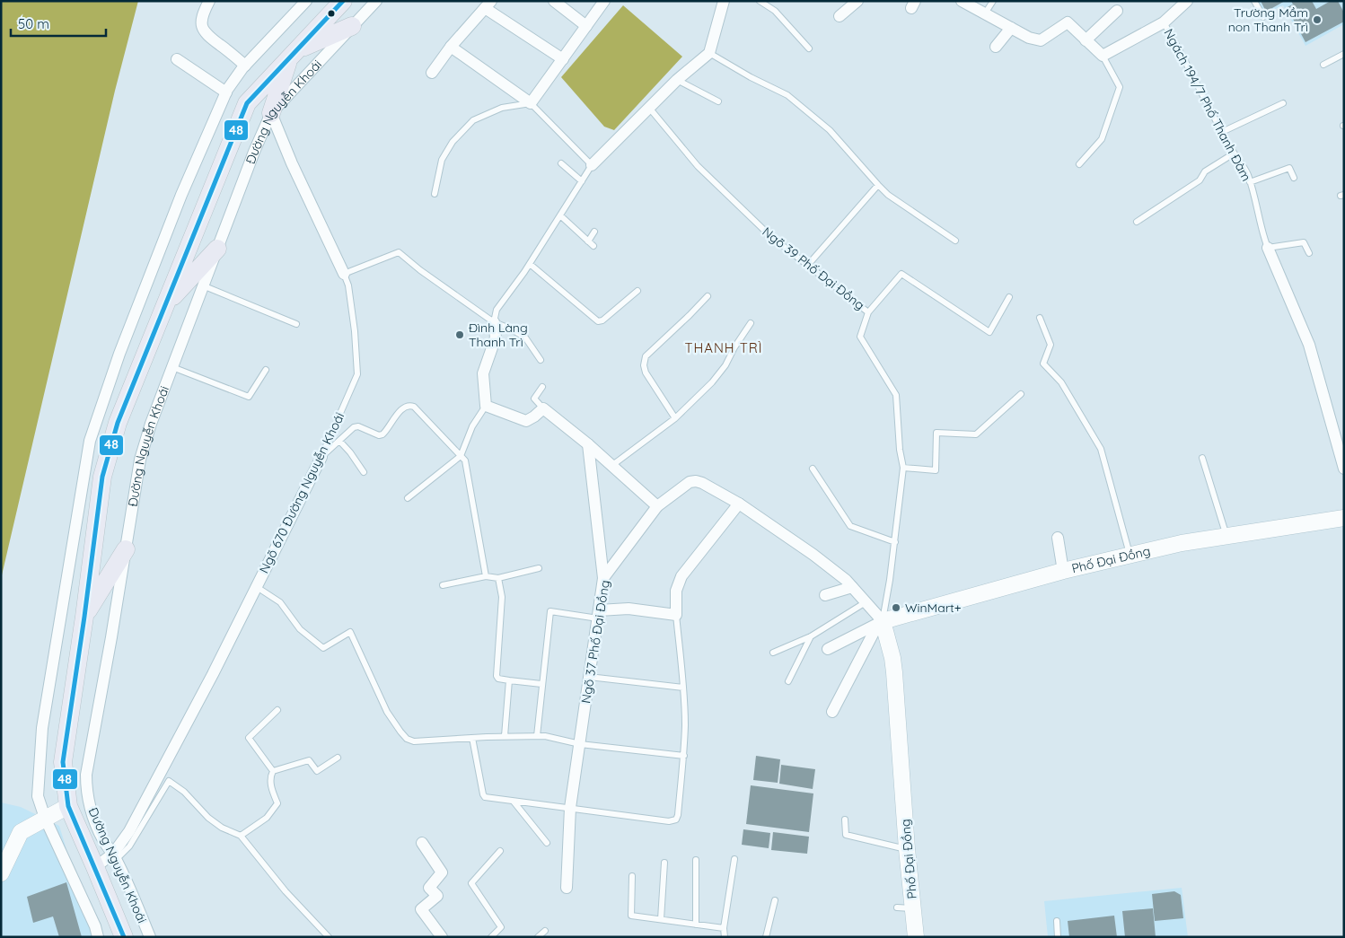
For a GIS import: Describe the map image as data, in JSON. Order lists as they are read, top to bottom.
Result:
{
  "streets": {
    "main road": ["Đường Nguyễn Khoái"],
    "street": [
      "Ngách 194/7 Phố Thanh Đàm",
      "Ngõ 670 Đường Nguyễn Khoái",
      "Phố Đại Đồng",
      "Ngõ 37 Phố Đại Đồng"
    ],
    "lane": ["Ngõ 39 Phố Đại Đồng"]
  },
  "crossings": [
    ["Đường Nguyễn Khoái", "Ngõ 670 Đường Nguyễn Khoái"],
    ["Ngõ 39 Phố Đại Đồng", "Phố Đại Đồng"],
    ["Phố Đại Đồng", "Ngõ 37 Phố Đại Đồng"]
  ],
  "districts": ["THANH TRÌ"],
  "places": ["Trường Mầm non Thanh Trì", "Đình Làng Thanh Trì", "WinMart+"],
  "lines": ["transit line 48"],
  "scale_bar": "50 m"
}
